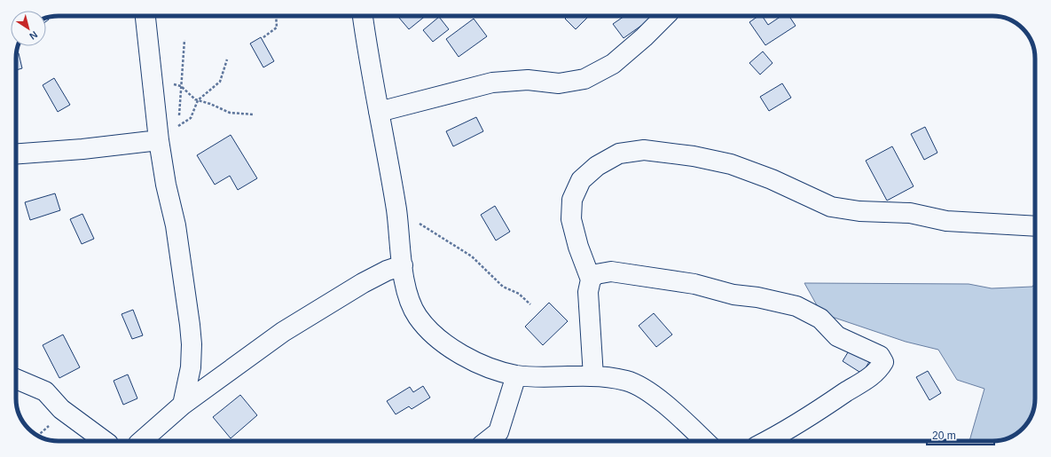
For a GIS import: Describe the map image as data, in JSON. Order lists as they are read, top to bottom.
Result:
{
  "scale_bar": "20 m",
  "north": "bottom right"
}
